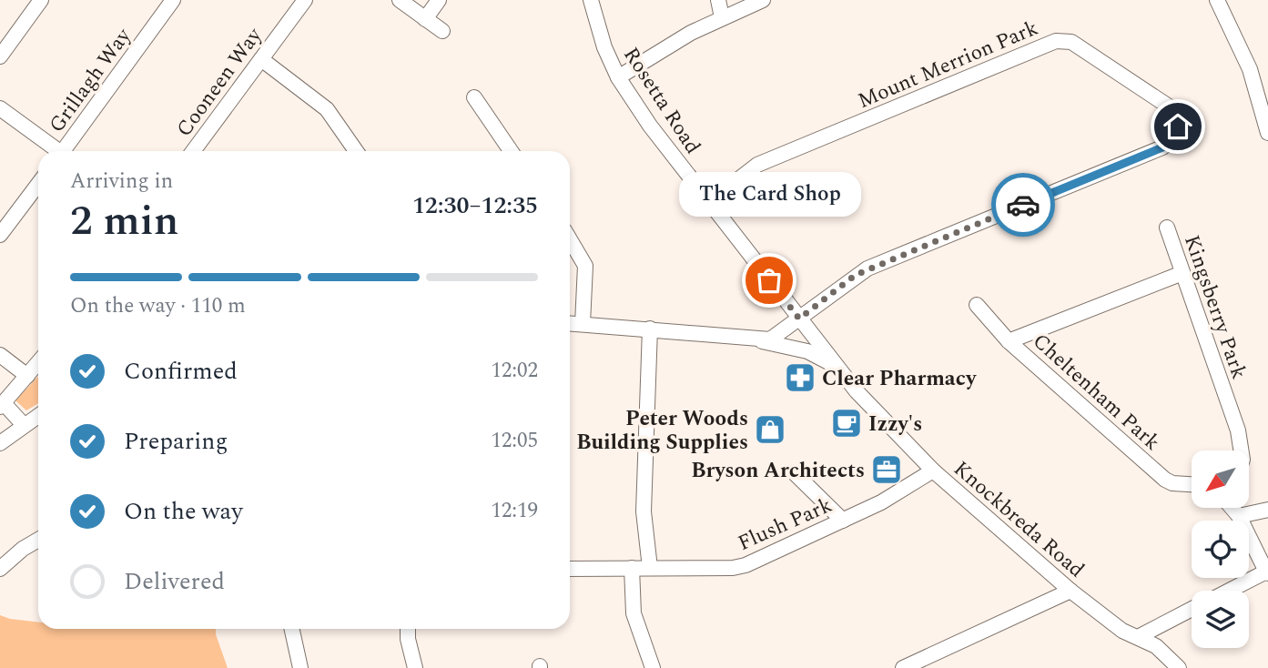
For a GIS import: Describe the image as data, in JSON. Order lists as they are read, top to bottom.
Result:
{
  "streets": {
    "street": [
      "Mount Merrion Park",
      "Grillagh Way",
      "Cooneen Way",
      "Rosetta Road",
      "Kingsberry Park",
      "Cheltenham Park",
      "Knockbreda Road",
      "Flush Park"
    ]
  },
  "crossings": [
    ["Mount Merrion Park", "Rosetta Road"],
    ["Rosetta Road", "Knockbreda Road"],
    ["Knockbreda Road", "Flush Park"]
  ],
  "places": {
    "other": ["The Card Shop"],
    "pharmacy": ["Clear Pharmacy"],
    "cafe": ["Izzy's"],
    "shop": ["Peter Woods Building Supplies"],
    "office": ["Bryson Architects"]
  },
  "north": "bottom left",
  "page": {
    "heading": ["2 min", "Arriving in", "12:30–12:35"],
    "bubble": "The Card Shop",
    "bar": "On the way · 110 m",
    "list": [
      ["Confirmed", "12:02"],
      ["Preparing", "12:05"],
      ["On the way", "12:19"],
      "Delivered"
    ]
  }
}
